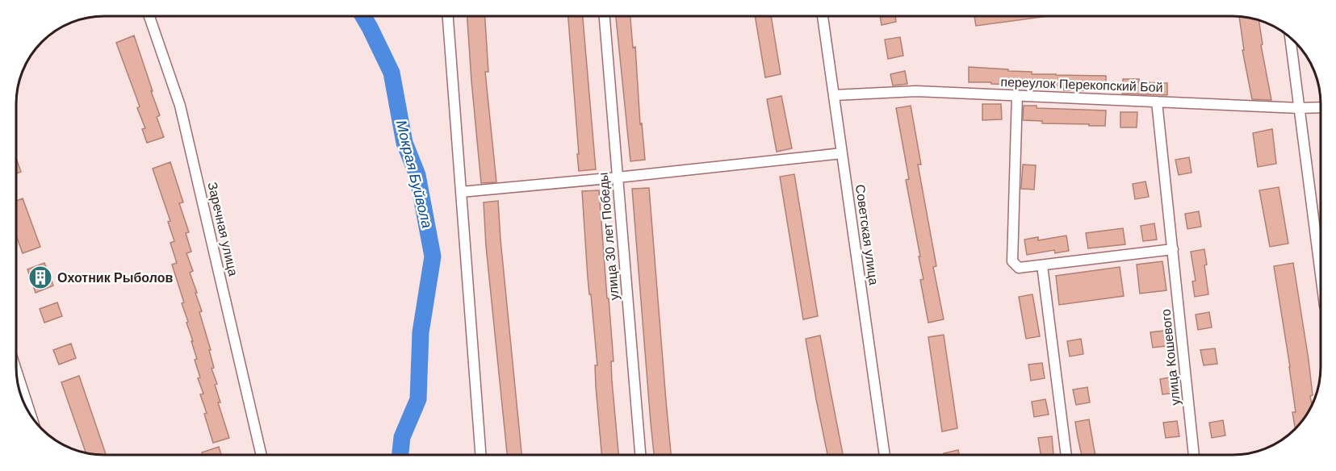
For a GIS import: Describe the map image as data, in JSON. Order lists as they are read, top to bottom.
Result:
{
  "streets": {
    "street": [
      "переулок Перекопский Бой",
      "Заречная улица",
      "Советская улица",
      "улица 30 лет Победы",
      "улица Кошевого"
    ]
  },
  "crossings": [
    ["переулок Перекопский Бой", "Советская улица"],
    ["переулок Перекопский Бой", "улица Кошевого"]
  ],
  "water": ["Мокрая Буйвола"],
  "places": {
    "building": ["Охотник Рыболов"]
  }
}
